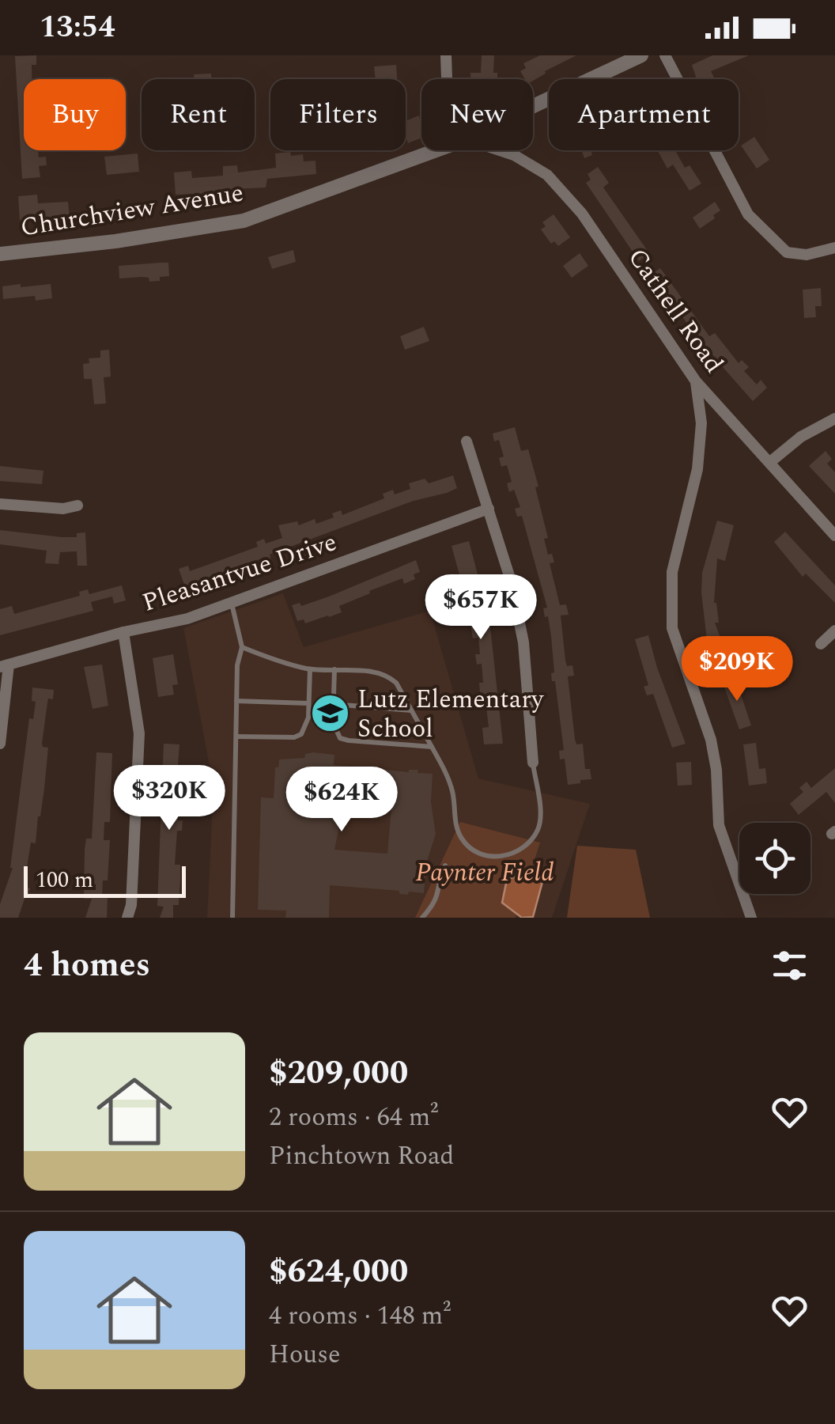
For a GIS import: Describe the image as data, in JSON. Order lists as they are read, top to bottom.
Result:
{
  "streets": {
    "street": ["Churchview Avenue", "Cathell Road", "Pleasantvue Drive"]
  },
  "parks": ["Paynter Field"],
  "places": {
    "school or university": ["Lutz Elementary School"]
  },
  "scale_bar": "100 m",
  "page": {
    "status": "13:54",
    "chip": [
      "Buy",
      "Rent",
      "Filters",
      "New",
      "Apartment"
    ],
    "price": [
      "$657K",
      "$209K",
      "$320K",
      "$624K"
    ],
    "scale": "100 m",
    "heading": "4 homes",
    "list": [
      {
        "name": "$209,000",
        "note": "2 rooms · 64 m² · Pinchtown Road"
      },
      {
        "name": "$624,000",
        "note": "4 rooms · 148 m² · House"
      }
    ]
  }
}
